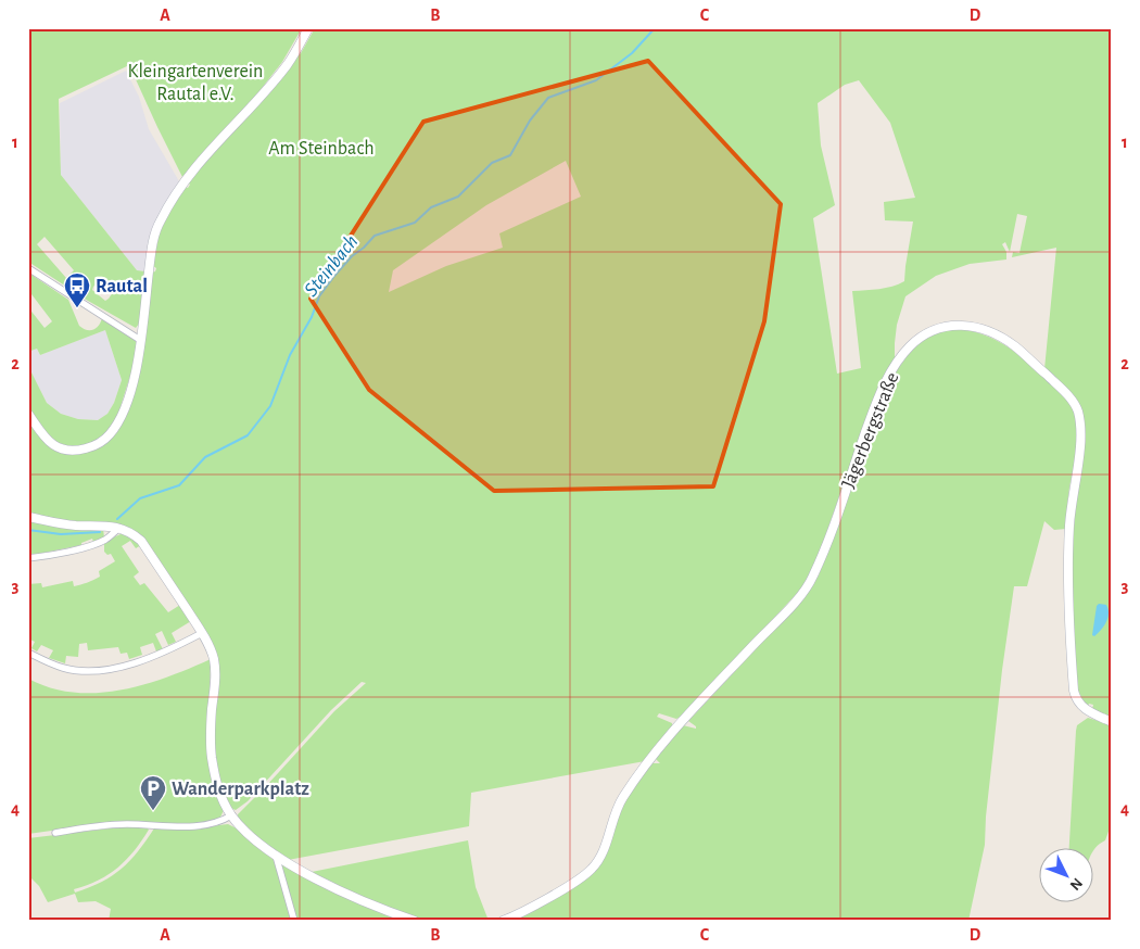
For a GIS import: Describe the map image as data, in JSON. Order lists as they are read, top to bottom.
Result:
{
  "streets": {
    "street": ["Jägerbergstraße"]
  },
  "water": ["Steinbach"],
  "parks": ["Kleingartenverein Rautal e.V.", "Am Steinbach"],
  "places": {
    "bus stop": ["Rautal"],
    "parking": ["Wanderparkplatz"]
  },
  "north": "bottom right",
  "grid": {
    "columns": [
      "A",
      "B",
      "C",
      "D"
    ],
    "rows": [
      "1",
      "2",
      "3",
      "4"
    ]
  }
}
